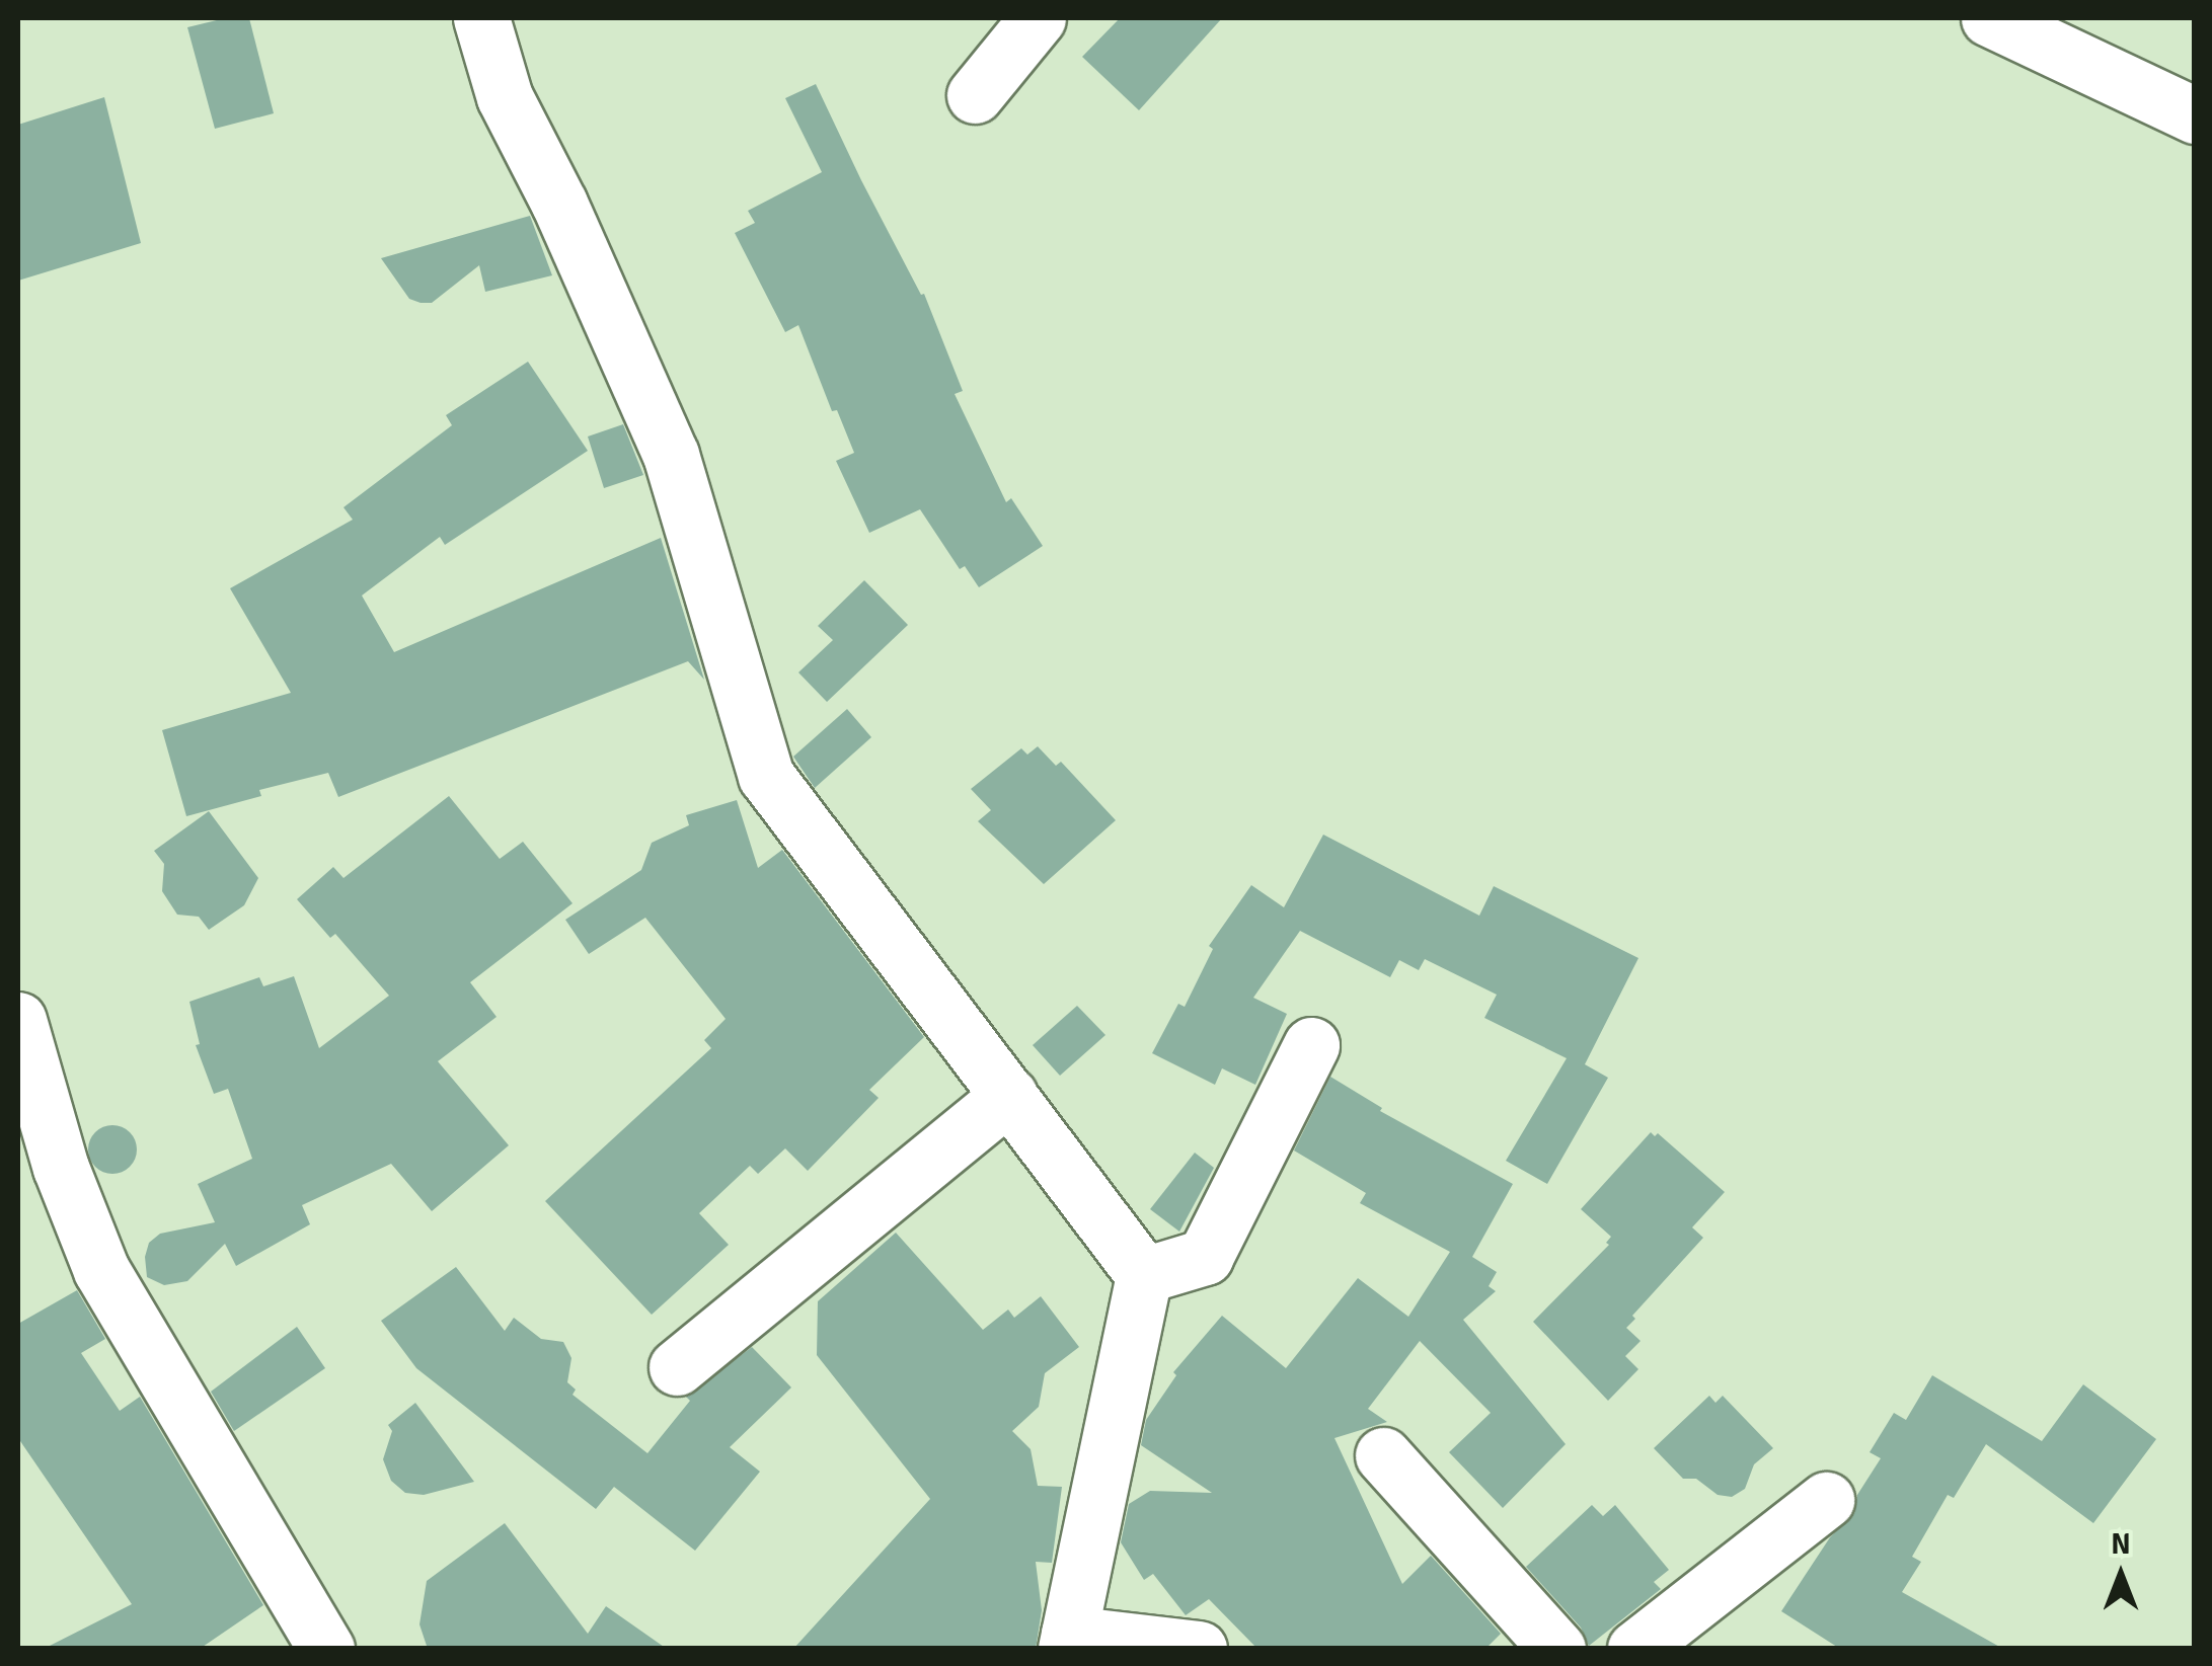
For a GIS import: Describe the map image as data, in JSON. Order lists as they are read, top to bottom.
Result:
{
  "north": "top"
}
